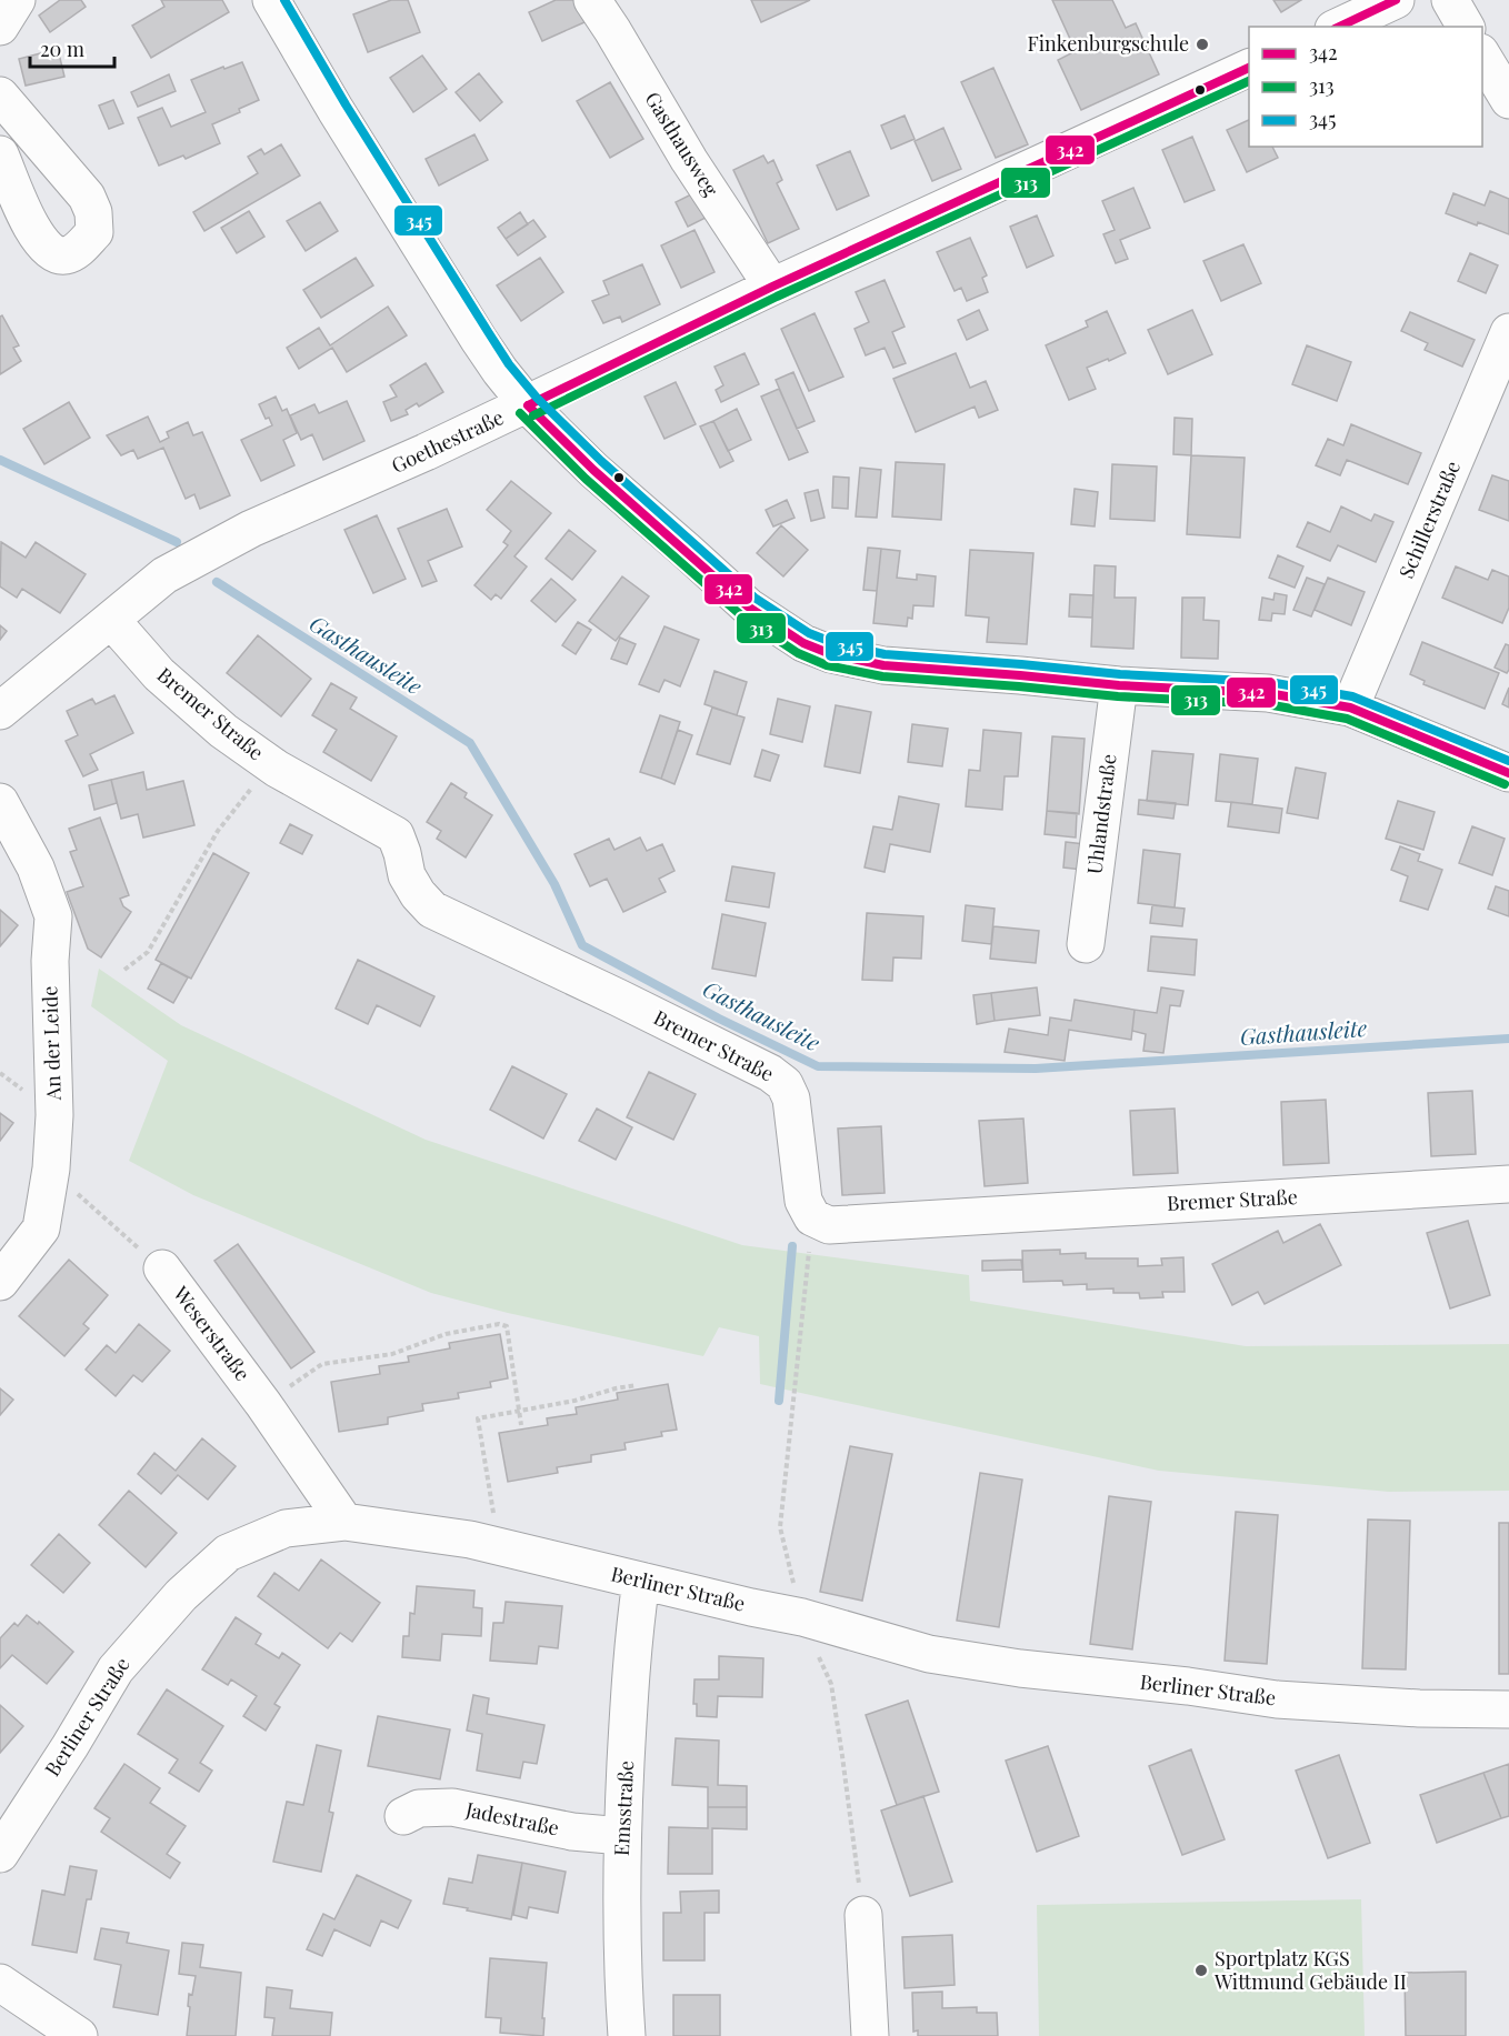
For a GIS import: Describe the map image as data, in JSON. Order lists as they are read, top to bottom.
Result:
{
  "streets": {
    "street": [
      "Gasthausweg",
      "Goethestraße",
      "Schillerstraße",
      "Bremer Straße",
      "Uhlandstraße",
      "An der Leide",
      "Weserstraße",
      "Berliner Straße",
      "Emsstraße",
      "Jadestraße"
    ]
  },
  "crossings": [
    ["Gasthausweg", "Goethestraße"],
    ["Goethestraße", "Bremer Straße"],
    ["An der Leide", "Weserstraße"],
    ["Weserstraße", "Berliner Straße"],
    ["Berliner Straße", "Emsstraße"],
    ["Emsstraße", "Jadestraße"]
  ],
  "water": ["Gasthausleite"],
  "places": ["Finkenburgschule", "Sportplatz KGS Wittmund Gebäude II"],
  "lines": ["transit line 342", "transit line 345", "transit line 313"],
  "legend": ["342", "313", "345"],
  "scale_bar": "20 m"
}
